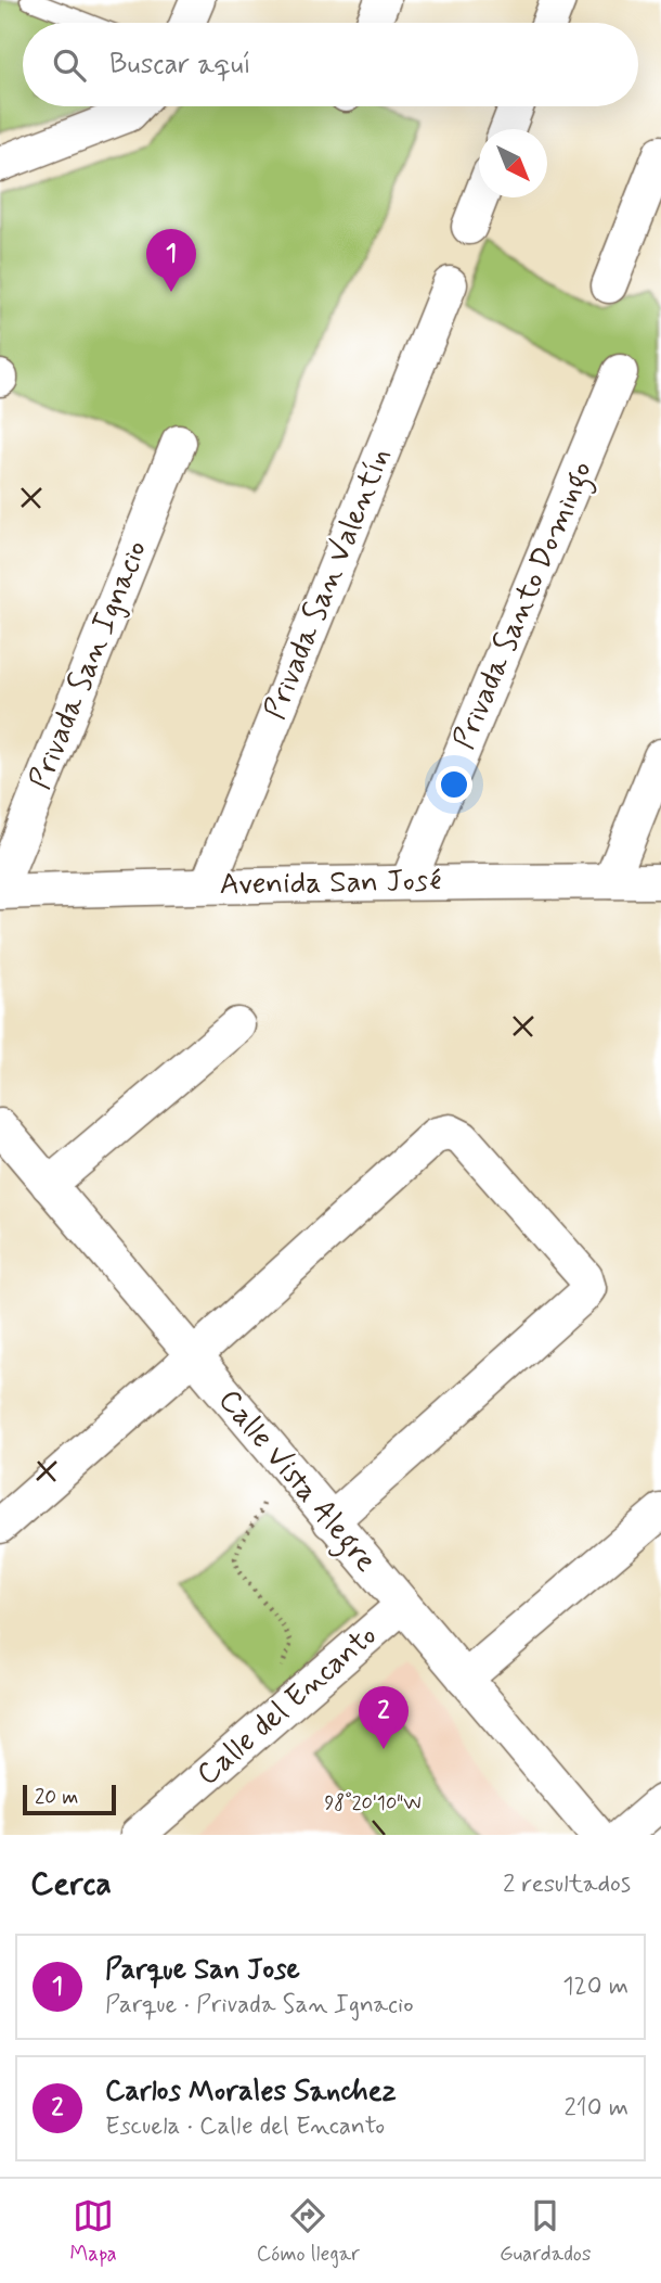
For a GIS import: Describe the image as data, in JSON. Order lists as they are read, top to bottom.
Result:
{
  "streets": {
    "street": [
      "Privada San Valentín",
      "Privada Santo Domingo",
      "Privada San Ignacio",
      "Avenida San José",
      "Calle Vista Alegre",
      "Calle del Encanto"
    ]
  },
  "crossings": [
    ["Privada San Valentín", "Avenida San José"],
    ["Privada Santo Domingo", "Avenida San José"],
    ["Privada San Ignacio", "Avenida San José"],
    ["Calle Vista Alegre", "Calle del Encanto"]
  ],
  "scale_bar": "20 m",
  "north": "bottom right",
  "page": {
    "search": "Buscar aquí",
    "pins": ["1", "2"],
    "scale": "20 m",
    "heading": ["Cerca", "2 resultados"],
    "list": [
      {
        "mark": "1",
        "name": "Parque San Jose",
        "note": "Parque · Privada San Ignacio",
        "value": "120 m"
      },
      {
        "mark": "2",
        "name": "Carlos Morales Sanchez",
        "note": "Escuela · Calle del Encanto",
        "value": "210 m"
      }
    ],
    "nav": ["Mapa", "Cómo llegar", "Guardados"]
  },
  "coordinates": ["98°20'10\"W"]
}
